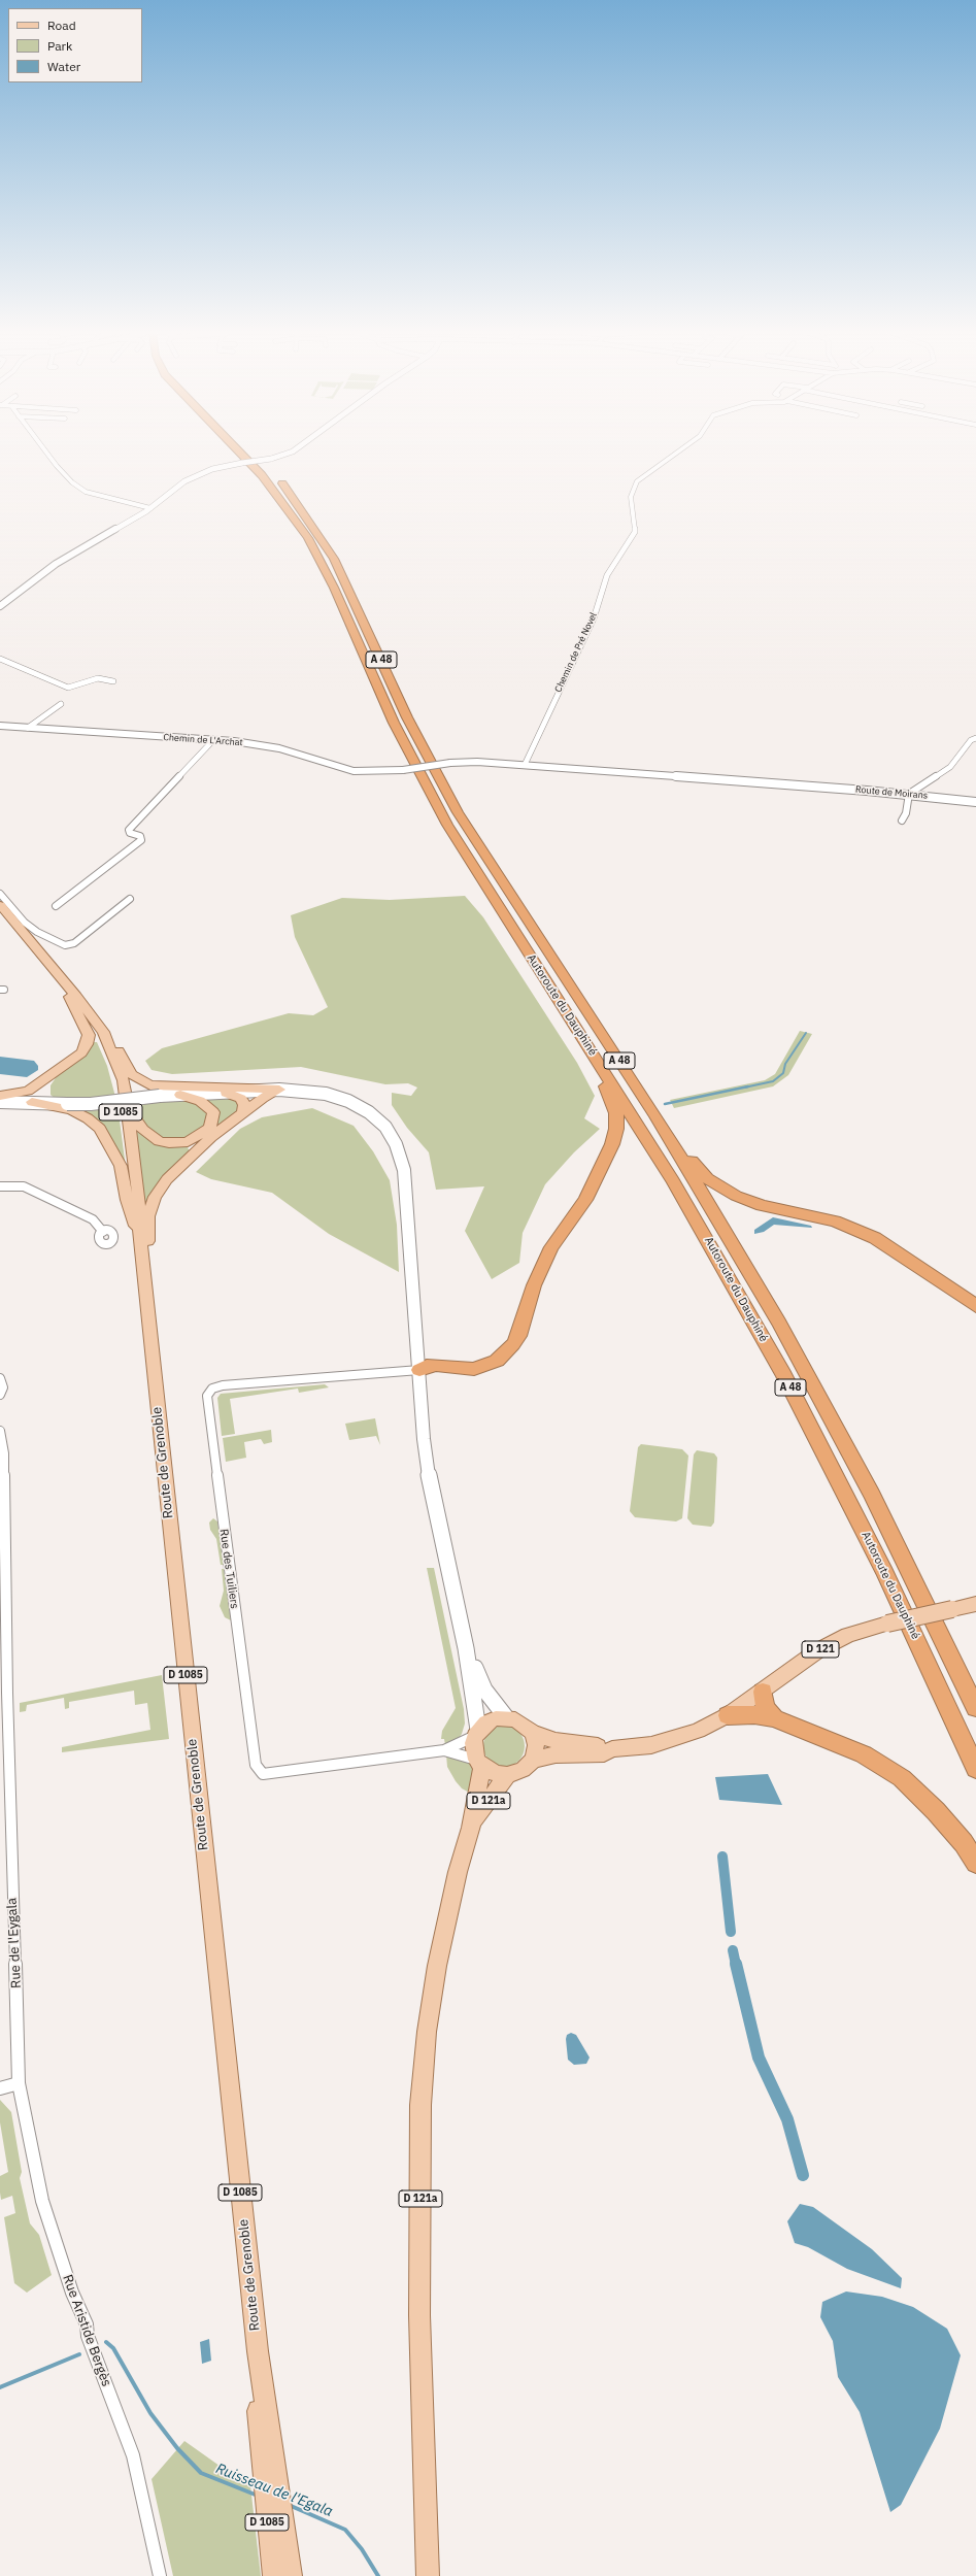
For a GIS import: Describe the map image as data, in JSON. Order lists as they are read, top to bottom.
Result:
{
  "streets": {
    "highway": ["A 48", "Autoroute du Dauphiné"],
    "main road": [
      "D 1085",
      "Route de Grenoble",
      "D 121",
      "D 121a"
    ],
    "street": [
      "Chemin de Pré Novel",
      "Chemin de L'Archat",
      "Route de Moirans",
      "Rue des Tuiliers",
      "Rue de l'Eygala",
      "Rue Aristide Bergès"
    ]
  },
  "crossings": [
    ["Chemin de Pré Novel", "Chemin de L'Archat"],
    ["Chemin de Pré Novel", "Route de Moirans"],
    ["Chemin de L'Archat", "Route de Moirans"],
    ["D 1085", "Route de Grenoble"],
    ["Rue des Tuiliers", "D 121"],
    ["Rue des Tuiliers", "D 121a"],
    ["D 121", "D 121a"],
    ["Rue de l'Eygala", "Rue Aristide Bergès"]
  ],
  "water": ["Ruisseau de l'Egala"],
  "legend": ["Road", "Park", "Water"]
}
